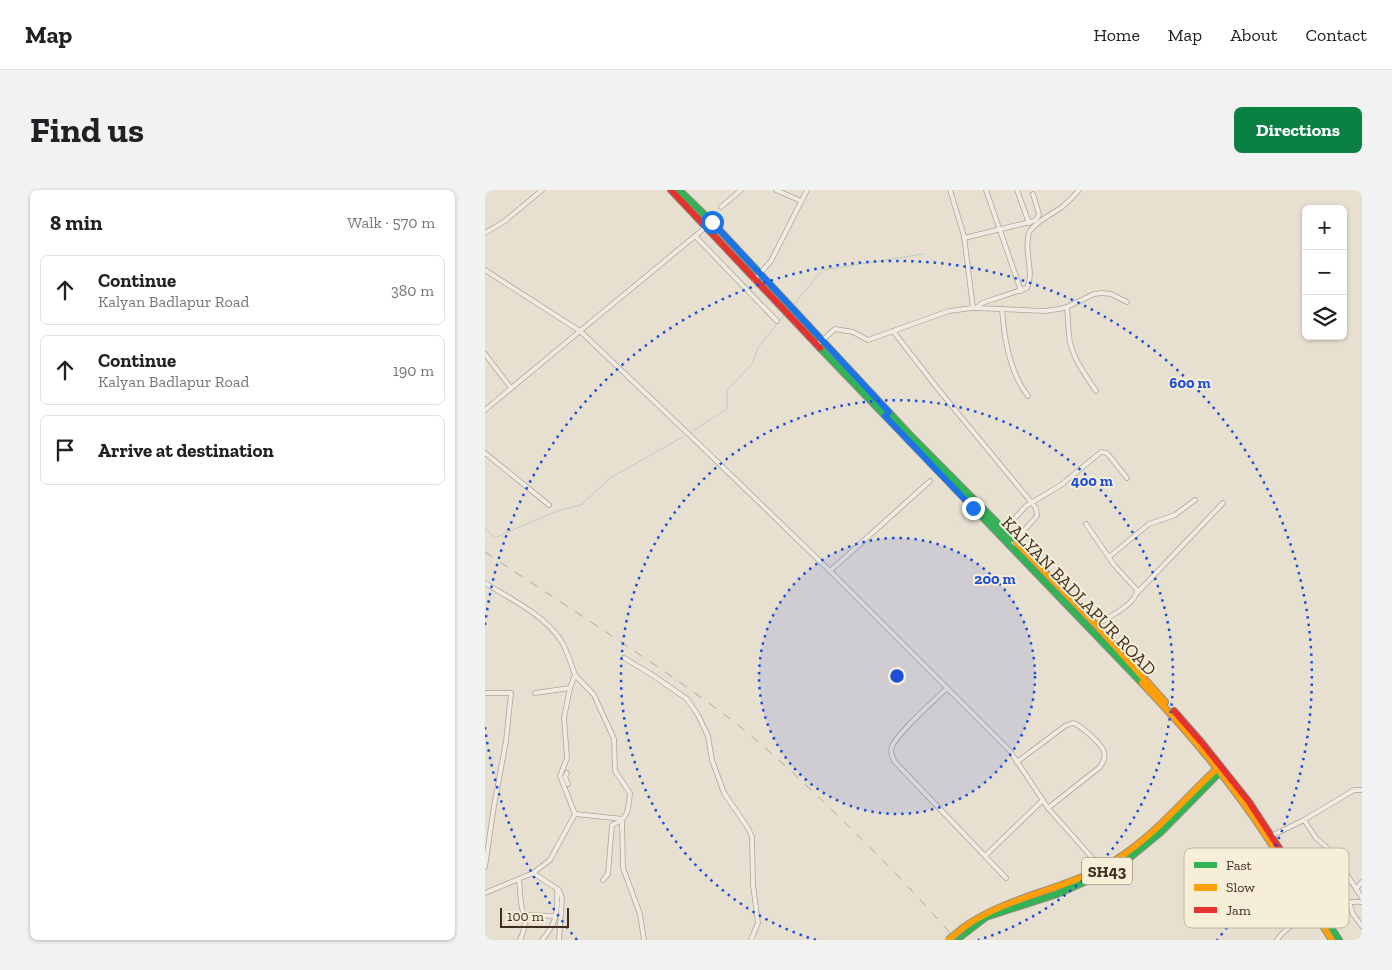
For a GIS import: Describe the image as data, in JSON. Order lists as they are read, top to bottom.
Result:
{
  "streets": {
    "main road": ["KALYAN BADLAPUR ROAD", "SH43"]
  },
  "crossings": [
    ["KALYAN BADLAPUR ROAD", "SH43"]
  ],
  "legend": ["Fast", "Slow", "Jam"],
  "scale_bar": "100 m",
  "page": {
    "header": "Map",
    "nav": [
      "Home",
      "Map",
      "About",
      "Contact"
    ],
    "buttons": "Directions",
    "title": "Find us",
    "heading": ["8 min", "Walk · 570 m"],
    "map_buttons": ["+", "−"],
    "list": [
      ["Continue", "Kalyan Badlapur Road", "380 m"],
      ["Continue", "Kalyan Badlapur Road", "190 m"],
      "Arrive at destination"
    ],
    "scale": "100 m"
  },
  "rings": ["600 m", "400 m", "200 m"]
}
